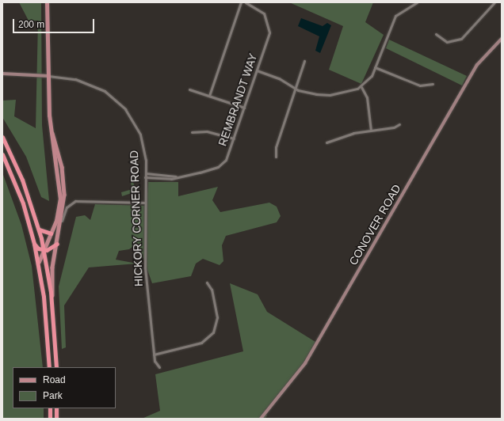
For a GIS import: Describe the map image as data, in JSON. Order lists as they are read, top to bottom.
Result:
{
  "streets": {
    "street": ["REMBRANDT WAY", "HICKORY CORNER ROAD", "CONOVER ROAD"]
  },
  "crossings": [
    ["REMBRANDT WAY", "HICKORY CORNER ROAD"]
  ],
  "legend": ["Road", "Park"],
  "scale_bar": "200 m"
}
